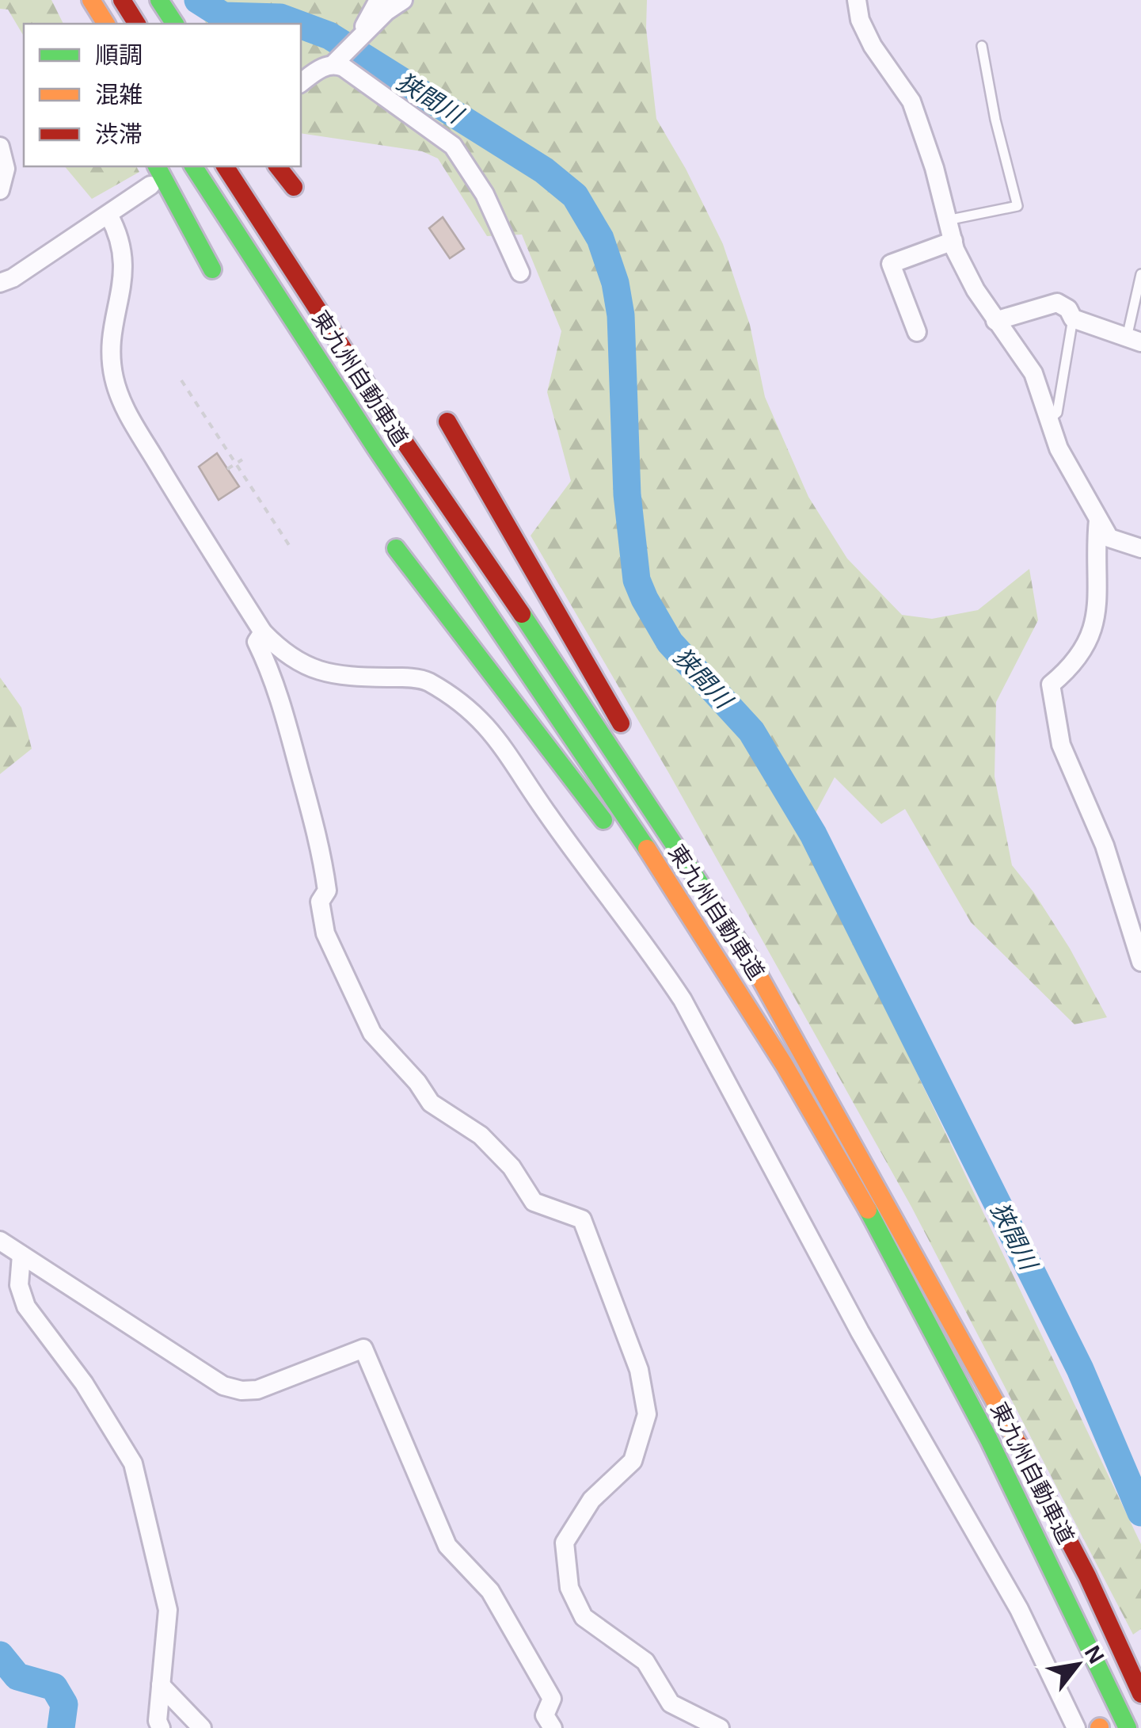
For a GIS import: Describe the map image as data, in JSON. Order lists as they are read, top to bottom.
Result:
{
  "streets": {
    "highway": ["東九州自動車道"]
  },
  "water": ["狭間川"],
  "legend": ["順調", "混雑", "渋滞"],
  "north": "top right"
}
